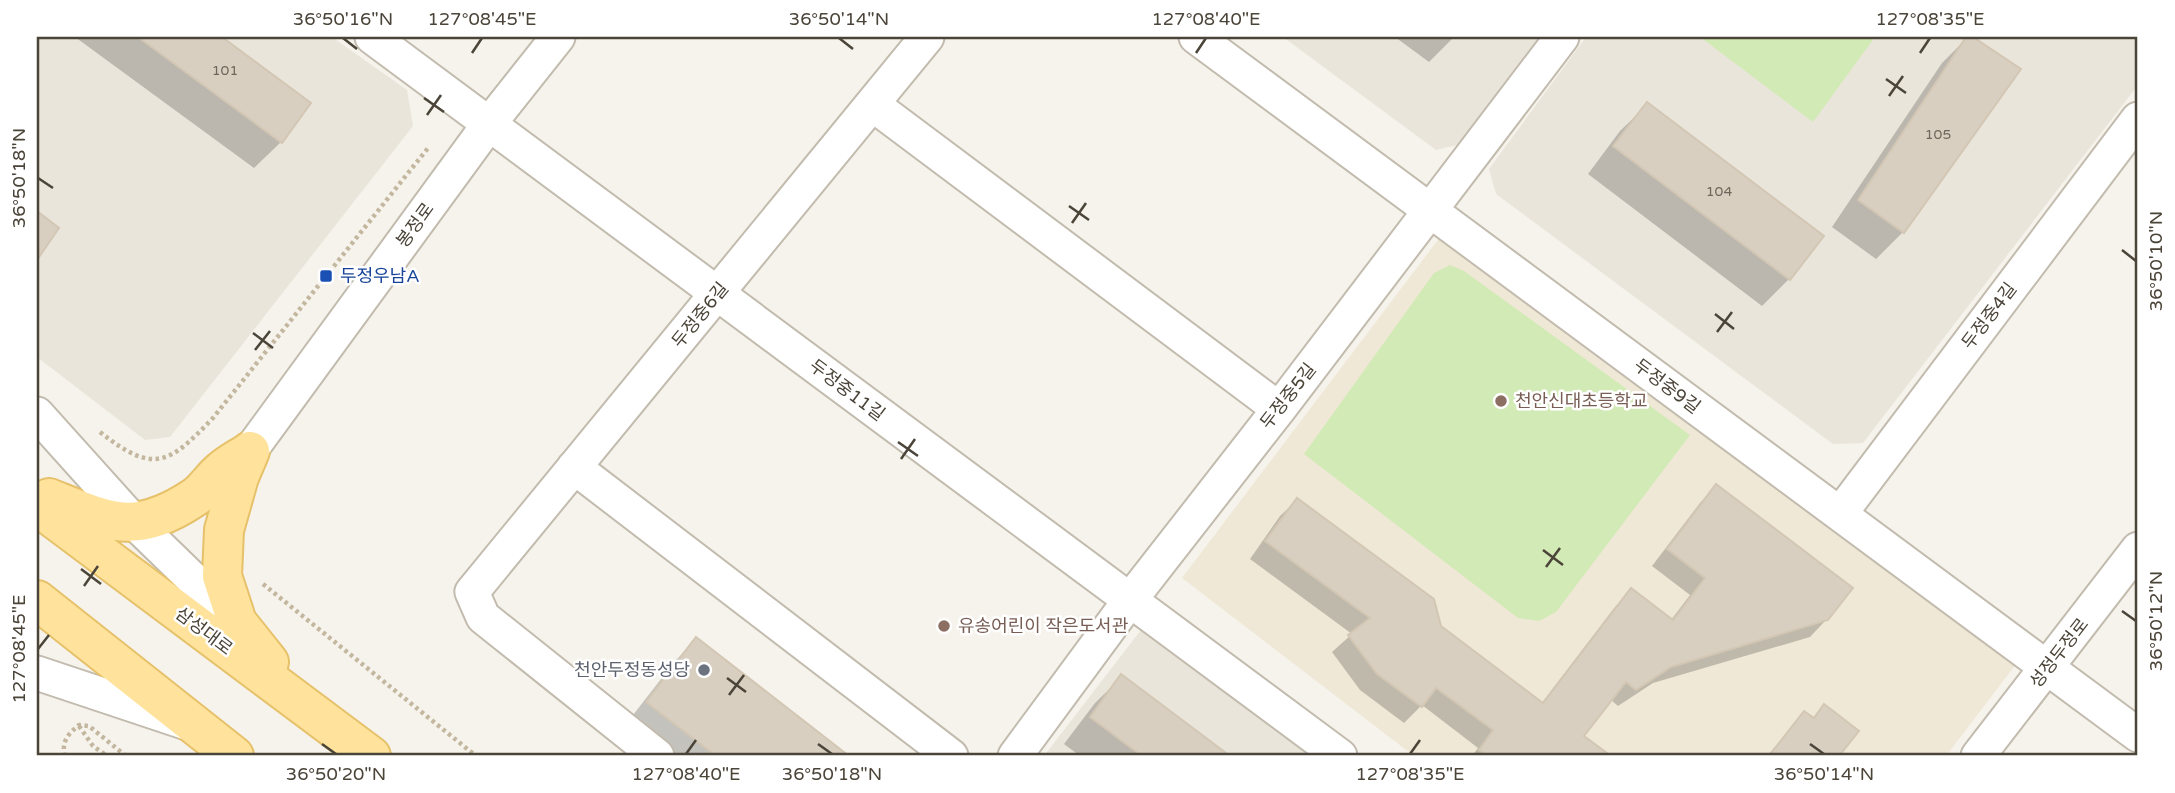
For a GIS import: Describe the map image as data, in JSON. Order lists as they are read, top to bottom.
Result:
{
  "streets": {
    "main road": ["삼성대로"],
    "street": [
      "봉정로",
      "두정중6길",
      "두정중4길",
      "두정중9길",
      "두정중11길",
      "두정중5길",
      "성정두정로"
    ]
  },
  "crossings": [
    ["봉정로", "두정중11길"],
    ["두정중6길", "두정중11길"],
    ["두정중4길", "두정중9길"],
    ["두정중9길", "두정중5길"],
    ["두정중9길", "성정두정로"],
    ["두정중11길", "두정중5길"]
  ],
  "places": {
    "transit": ["두정우남A"],
    "other": ["천안신대초등학교", "유송어린이 작은도서관", "천안두정동성당"]
  },
  "house_numbers": ["101", "105", "104"],
  "coordinates": [
    "36°50'16\"N",
    "127°08'45\"E",
    "36°50'14\"N",
    "127°08'40\"E",
    "127°08'35\"E",
    "36°50'18\"N",
    "36°50'10\"N",
    "36°50'12\"N",
    "36°50'20\"N"
  ]
}
